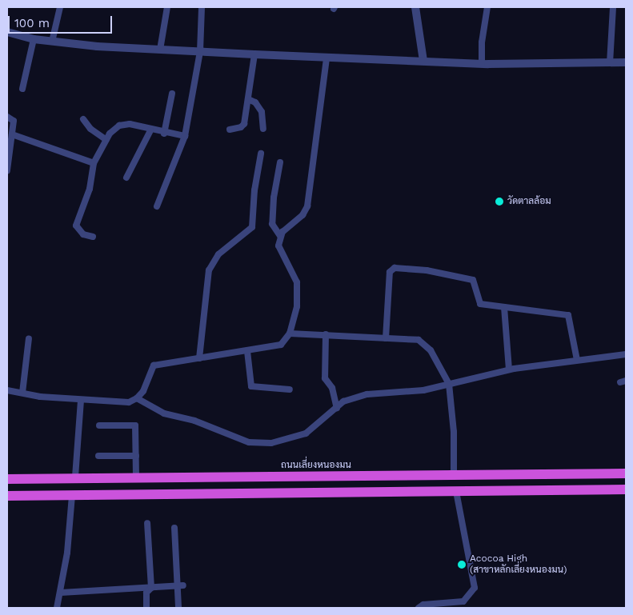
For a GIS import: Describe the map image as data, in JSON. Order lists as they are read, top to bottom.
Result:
{
  "streets": {
    "highway": ["ถนนเลี่ยงหนองมน"]
  },
  "places": ["วัดตาลล้อม", "Acocoa High (สาขาหลักเลี่ยงหนองมน)"],
  "scale_bar": "100 m"
}
